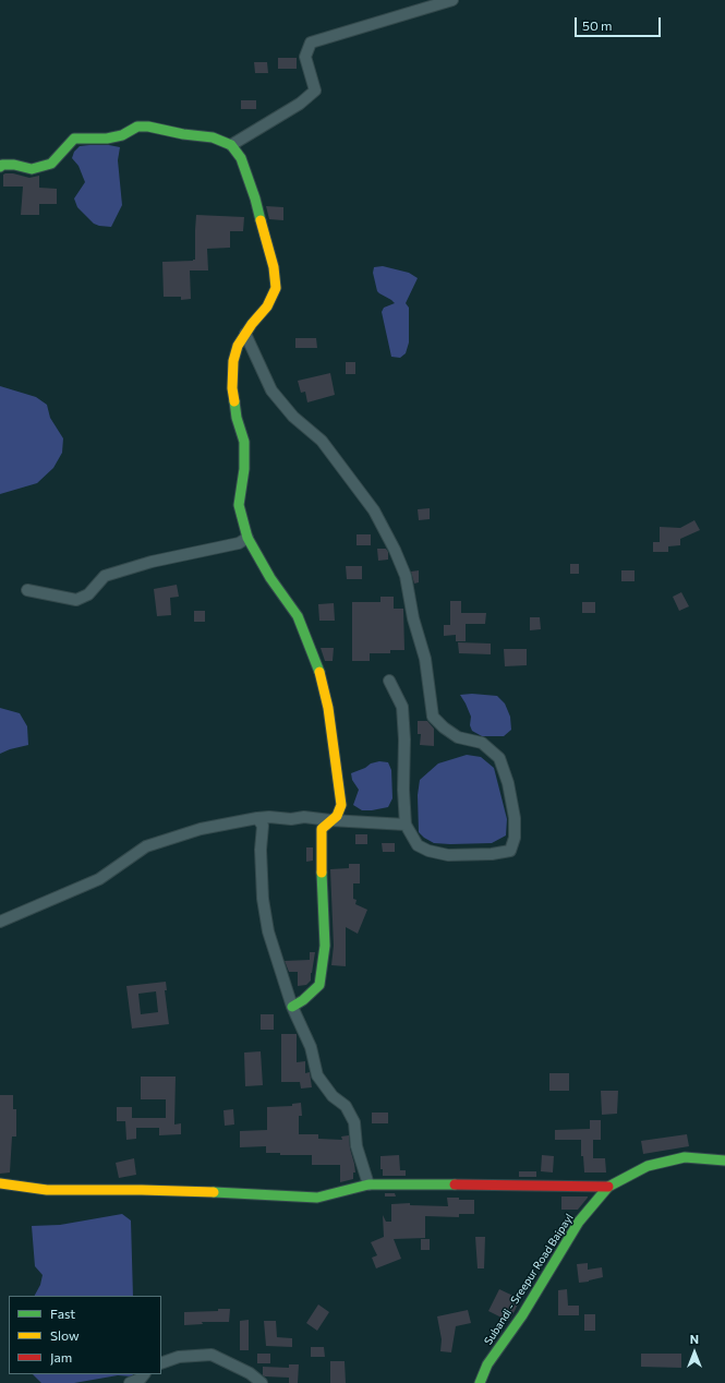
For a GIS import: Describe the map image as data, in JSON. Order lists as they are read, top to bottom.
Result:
{
  "streets": {
    "street": ["Subandi - Sreepur Road Baipayl"]
  },
  "legend": ["Fast", "Slow", "Jam"],
  "scale_bar": "50 m",
  "north": "top"
}
